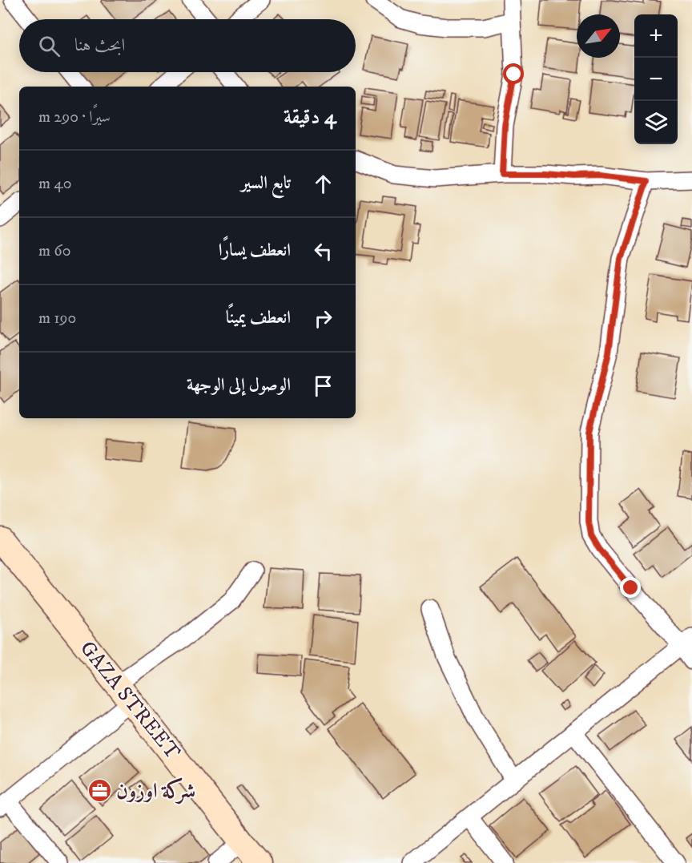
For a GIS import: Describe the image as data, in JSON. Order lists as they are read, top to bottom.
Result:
{
  "streets": {
    "main road": ["GAZA STREET"]
  },
  "places": {
    "office": ["شركة اوزون"]
  },
  "north": "top right",
  "page": {
    "map_buttons": ["+", "−"],
    "search": "ابحث هنا",
    "heading": ["4 دقيقة", "سيرًا · 290 m"],
    "list": [
      ["تابع السير", "40 m"],
      ["انعطف يسارًا", "60 m"],
      ["انعطف يمينًا", "190 m"],
      "الوصول إلى الوجهة"
    ]
  }
}
